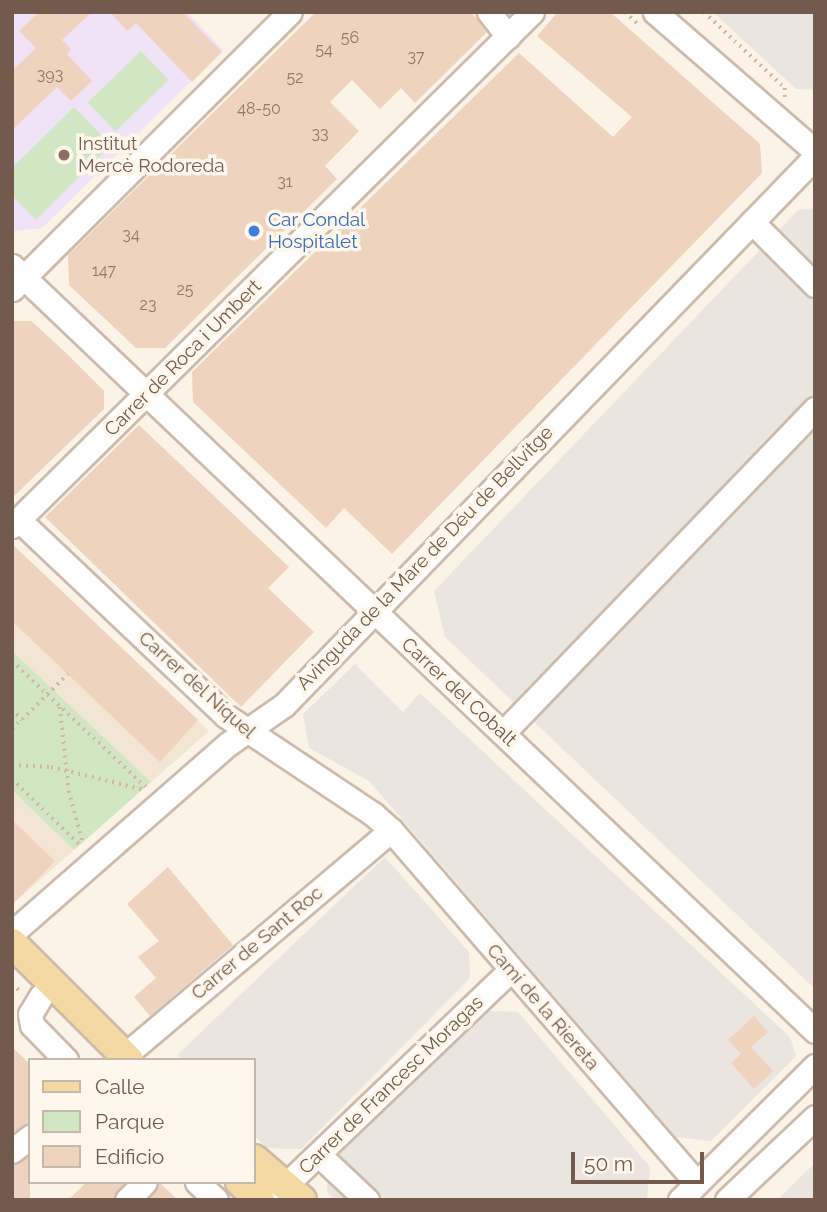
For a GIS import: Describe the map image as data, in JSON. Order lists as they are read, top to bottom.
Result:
{
  "streets": {
    "street": [
      "Carrer de Roca i Umbert",
      "Avinguda de la Mare de Déu de Bellvitge",
      "Carrer del Níquel",
      "Carrer del Cobalt",
      "Carrer de Sant Roc",
      "Camí de la Riereta",
      "Carrer de Francesc Moragas"
    ]
  },
  "crossings": [
    ["Carrer de Roca i Umbert", "Carrer del Níquel"],
    ["Carrer de Roca i Umbert", "Carrer del Cobalt"],
    ["Avinguda de la Mare de Déu de Bellvitge", "Carrer del Níquel"],
    ["Avinguda de la Mare de Déu de Bellvitge", "Carrer del Cobalt"],
    ["Carrer del Níquel", "Carrer de Sant Roc"],
    ["Carrer del Níquel", "Camí de la Riereta"],
    ["Carrer de Sant Roc", "Camí de la Riereta"],
    ["Camí de la Riereta", "Carrer de Francesc Moragas"]
  ],
  "places": ["Institut Mercè Rodoreda", "Car Condal Hospitalet"],
  "house_numbers": [
    "56",
    "54",
    "37",
    "393",
    "52",
    "48-50",
    "33",
    "31",
    "34",
    "147",
    "25",
    "23"
  ],
  "legend": ["Calle", "Parque", "Edificio"],
  "scale_bar": "50 m"
}
